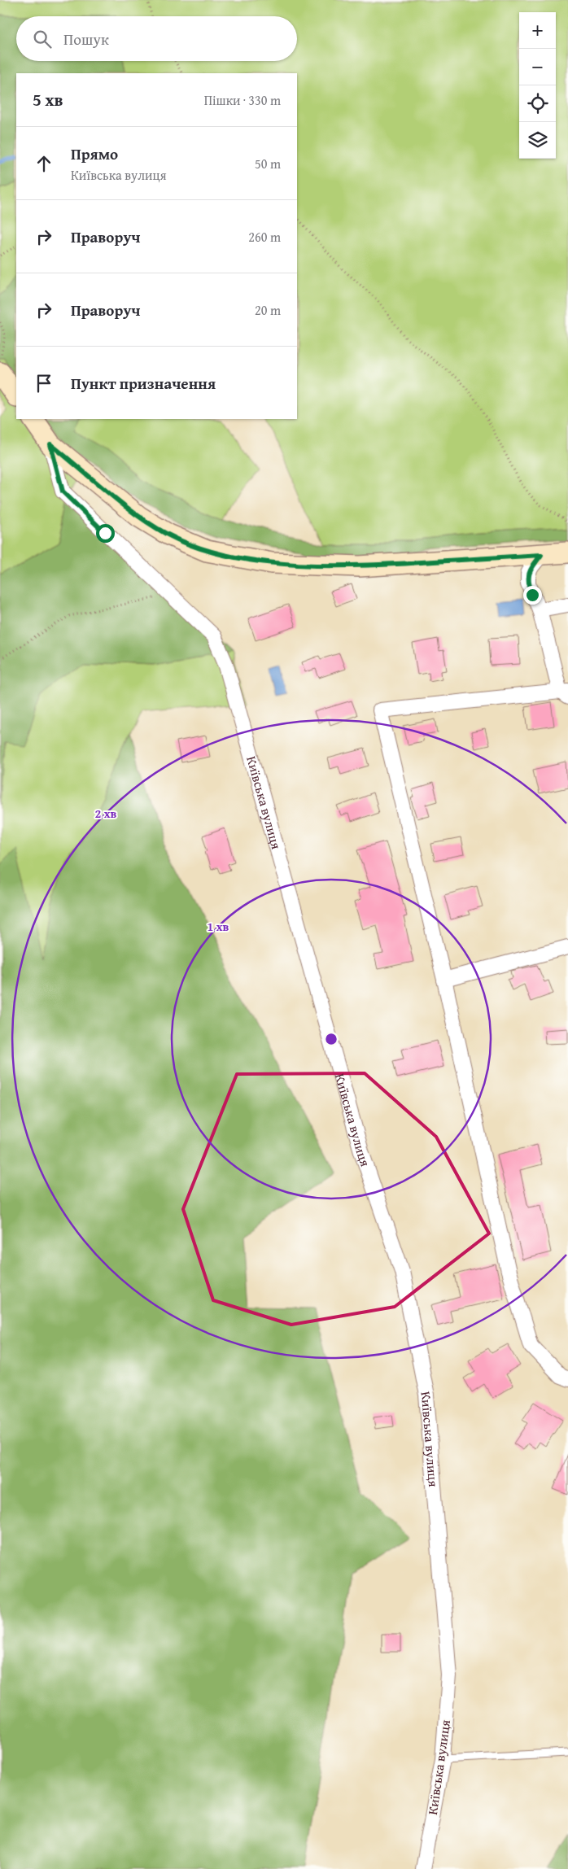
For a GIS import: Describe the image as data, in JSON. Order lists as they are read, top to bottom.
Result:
{
  "streets": {
    "street": ["Київська вулиця"]
  },
  "page": {
    "map_buttons": ["+", "−"],
    "search": "Пошук",
    "heading": ["5 хв", "Пішки · 330 m"],
    "list": [
      ["Прямо", "Київська вулиця", "50 m"],
      ["Праворуч", "260 m"],
      ["Праворуч", "20 m"],
      "Пункт призначення"
    ]
  },
  "rings": ["2 хв", "1 хв"]
}
